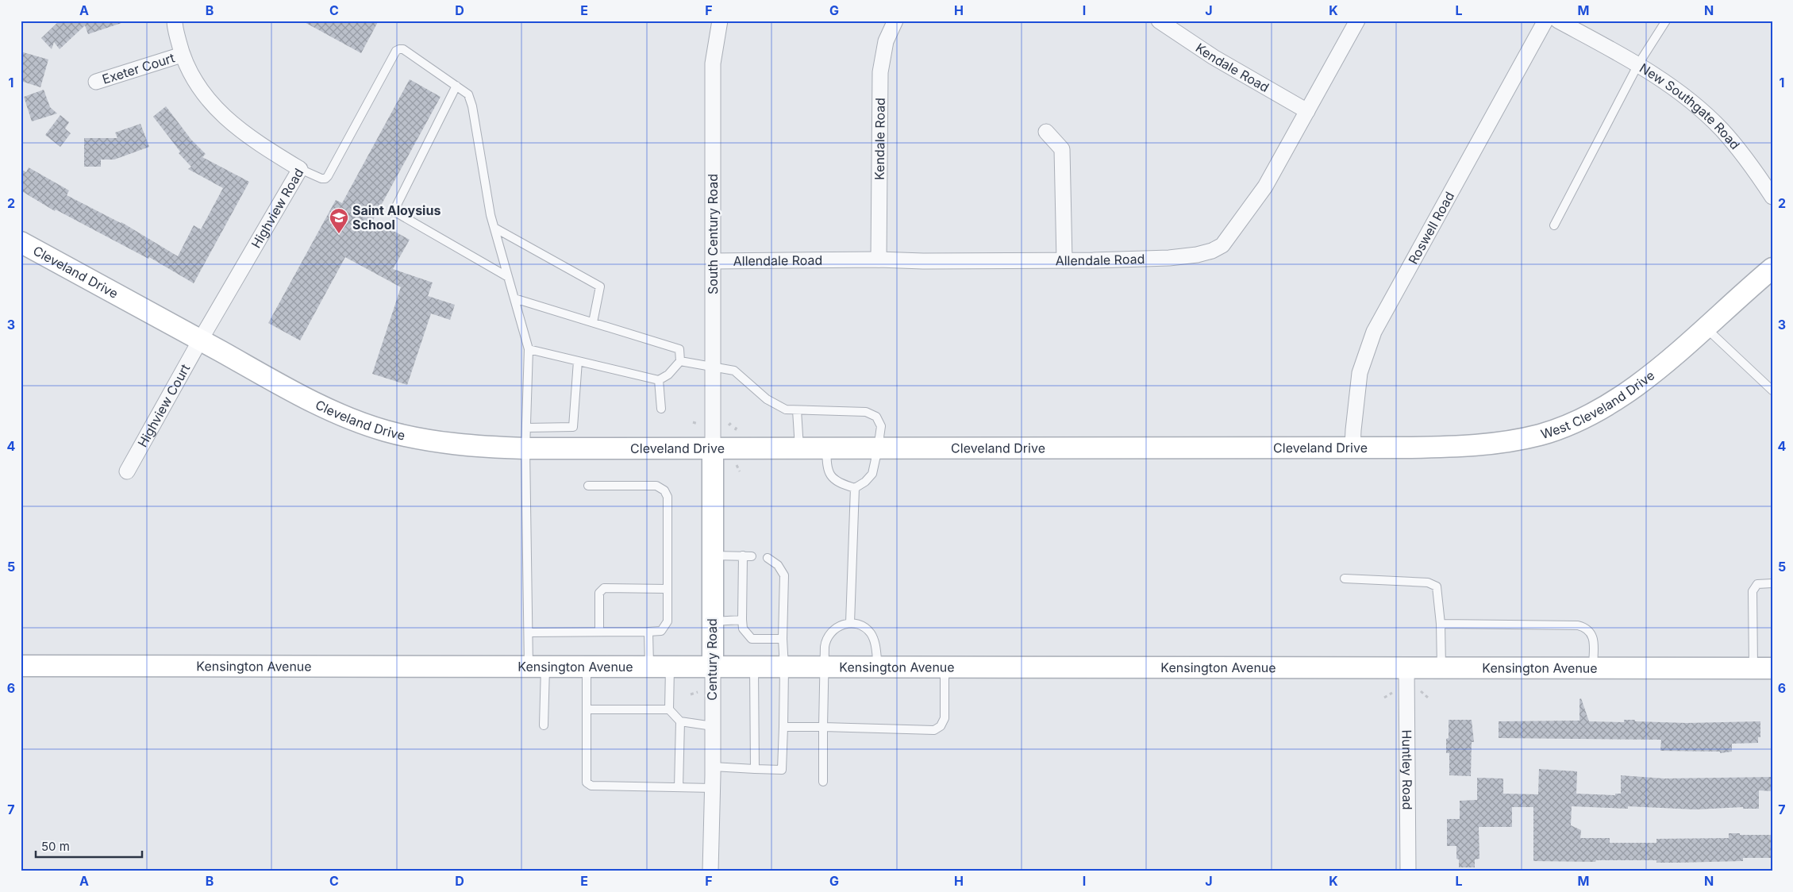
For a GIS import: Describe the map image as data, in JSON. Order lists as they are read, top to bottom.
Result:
{
  "streets": {
    "street": [
      "Kendale Road",
      "Exeter Court",
      "New Southgate Road",
      "Highview Road",
      "Roswell Road",
      "South Century Road",
      "Allendale Road",
      "Cleveland Drive",
      "West Cleveland Drive",
      "Highview Court",
      "Century Road",
      "Kensington Avenue",
      "Huntley Road"
    ]
  },
  "crossings": [
    ["Kendale Road", "Allendale Road"],
    ["Exeter Court", "Highview Road"],
    ["Highview Road", "Cleveland Drive"],
    ["Highview Road", "Highview Court"],
    ["Roswell Road", "Cleveland Drive"],
    ["South Century Road", "Allendale Road"],
    ["South Century Road", "Cleveland Drive"],
    ["South Century Road", "Century Road"],
    ["Cleveland Drive", "West Cleveland Drive"],
    ["Cleveland Drive", "Highview Court"],
    ["Cleveland Drive", "Century Road"],
    ["Century Road", "Kensington Avenue"],
    ["Kensington Avenue", "Huntley Road"]
  ],
  "places": {
    "school or university": ["Saint Aloysius School"]
  },
  "scale_bar": "50 m",
  "grid": {
    "columns": [
      "A",
      "B",
      "C",
      "D",
      "E",
      "F",
      "G",
      "H",
      "I",
      "J",
      "K",
      "L",
      "M",
      "N"
    ],
    "rows": [
      "1",
      "2",
      "3",
      "4",
      "5",
      "6",
      "7"
    ]
  }
}
